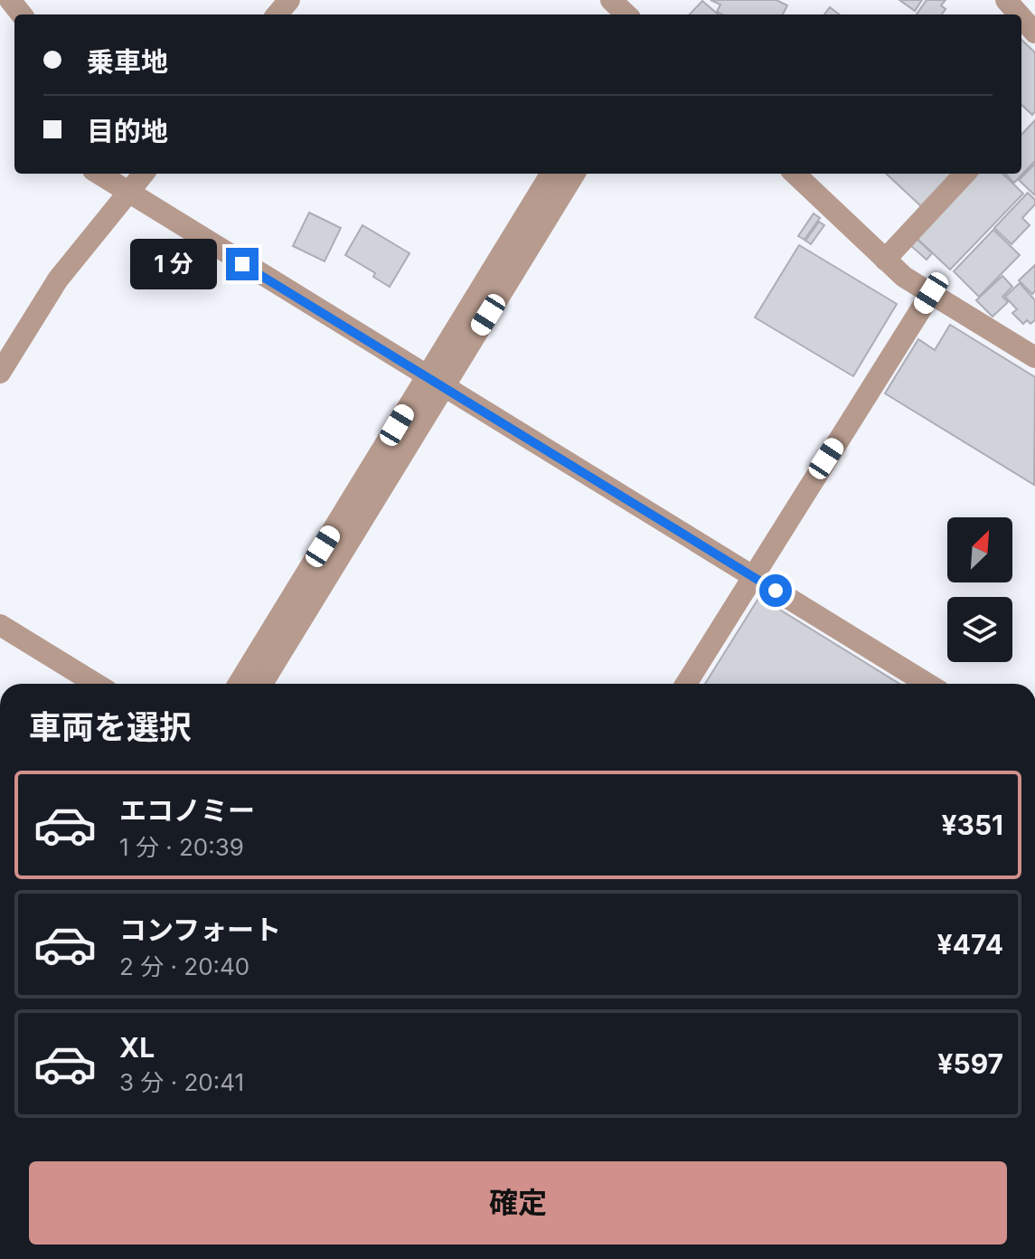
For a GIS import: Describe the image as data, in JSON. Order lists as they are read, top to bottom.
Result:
{
  "north": "top right",
  "page": {
    "banner": ["乗車地", "目的地"],
    "bubble": "1 分",
    "heading": "車両を選択",
    "list": [
      {
        "name": "エコノミー",
        "note": "1 分 · 20:39",
        "value": "¥351"
      },
      {
        "name": "コンフォート",
        "note": "2 分 · 20:40",
        "value": "¥474"
      },
      {
        "name": "XL",
        "note": "3 分 · 20:41",
        "value": "¥597"
      }
    ],
    "buttons": "確定"
  }
}
